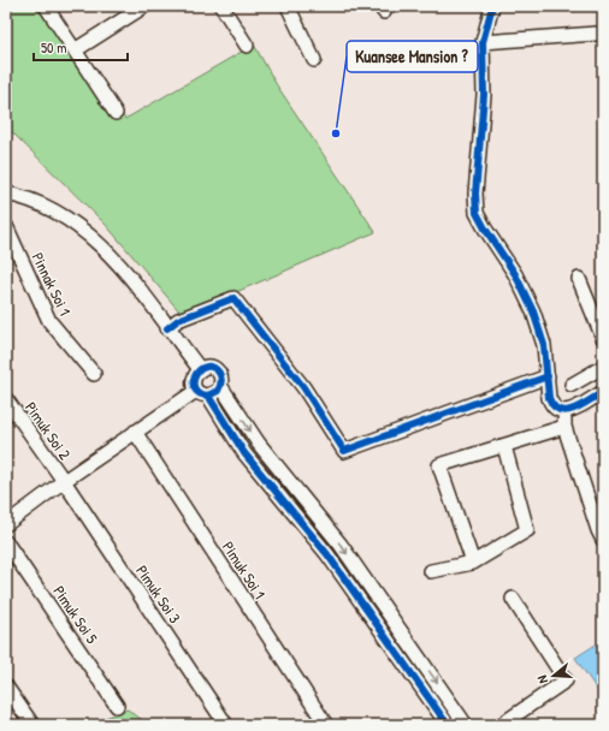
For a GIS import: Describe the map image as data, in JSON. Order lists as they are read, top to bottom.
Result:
{
  "streets": {
    "street": [
      "Pinnak Soi 1",
      "Pimuk Soi 2",
      "Pimuk Soi 1",
      "Pimuk Soi 3",
      "Pimuk Soi 5"
    ]
  },
  "crossings": [
    ["Pimuk Soi 2", "Pimuk Soi 3"]
  ],
  "places": ["Kuansee Mansion ?"],
  "scale_bar": "50 m",
  "north": "left"
}
